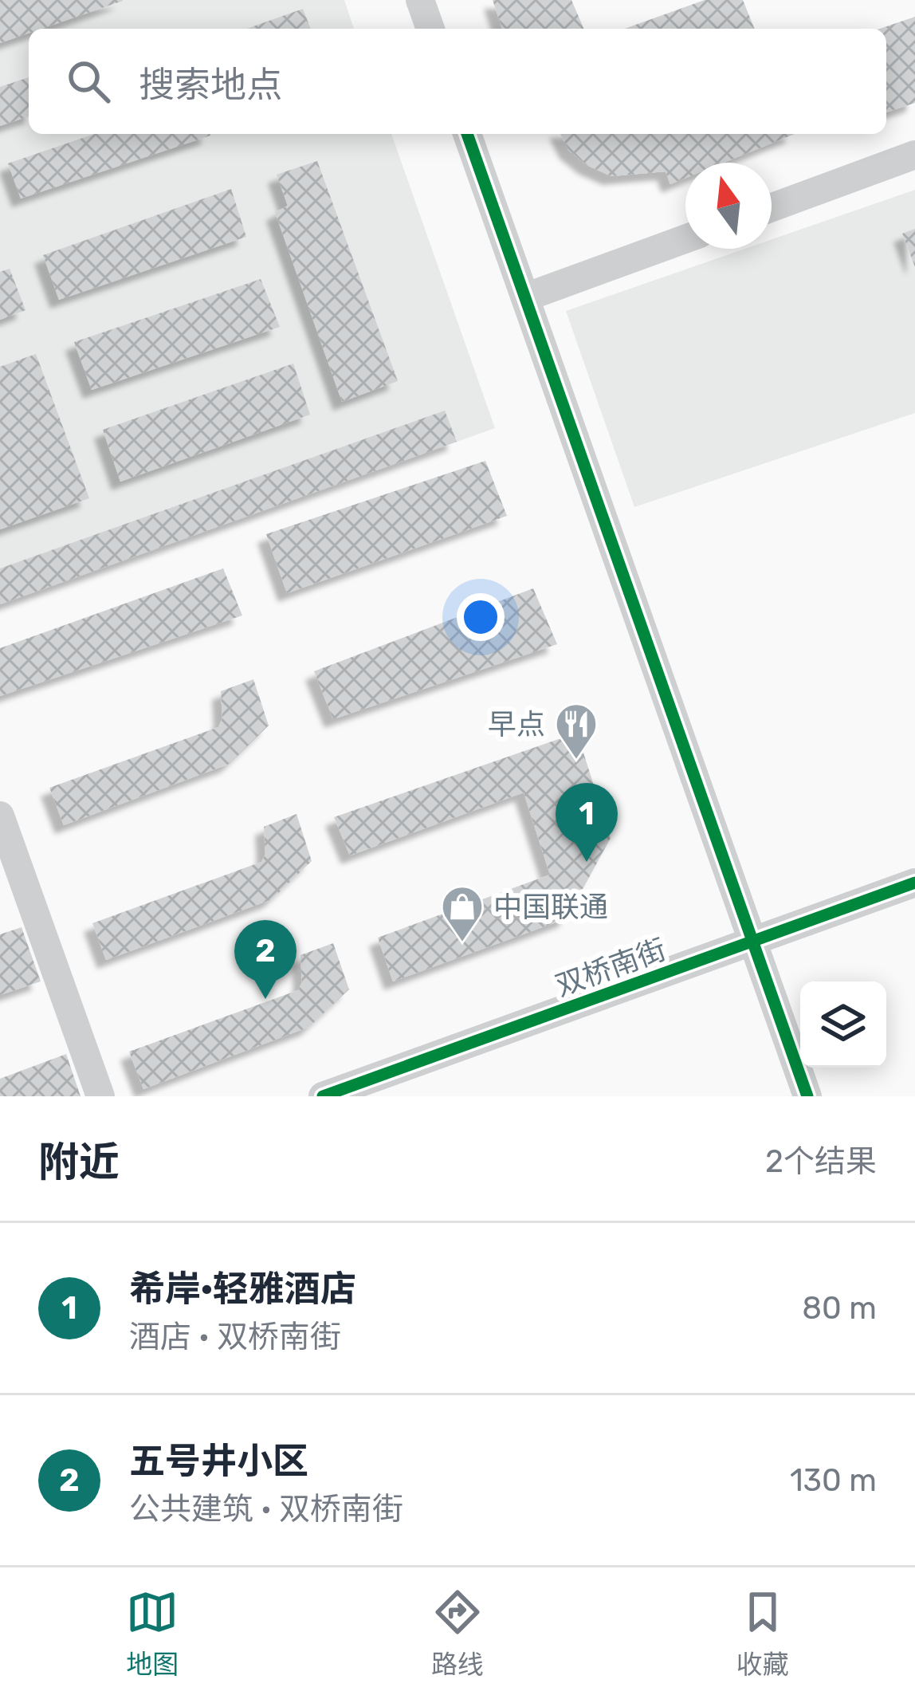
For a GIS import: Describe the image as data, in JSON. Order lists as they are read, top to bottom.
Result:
{
  "streets": {
    "street": ["双桥南街"]
  },
  "places": {
    "restaurant": ["早点"],
    "shop": ["中国联通"]
  },
  "north": "top",
  "page": {
    "search": "搜索地点",
    "pins": ["1", "2"],
    "heading": ["附近", "2个结果"],
    "list": [
      {
        "mark": "1",
        "name": "希岸·轻雅酒店",
        "note": "酒店 · 双桥南街",
        "value": "80 m"
      },
      {
        "mark": "2",
        "name": "五号井小区",
        "note": "公共建筑 · 双桥南街",
        "value": "130 m"
      }
    ],
    "nav": ["地图", "路线", "收藏"]
  }
}
